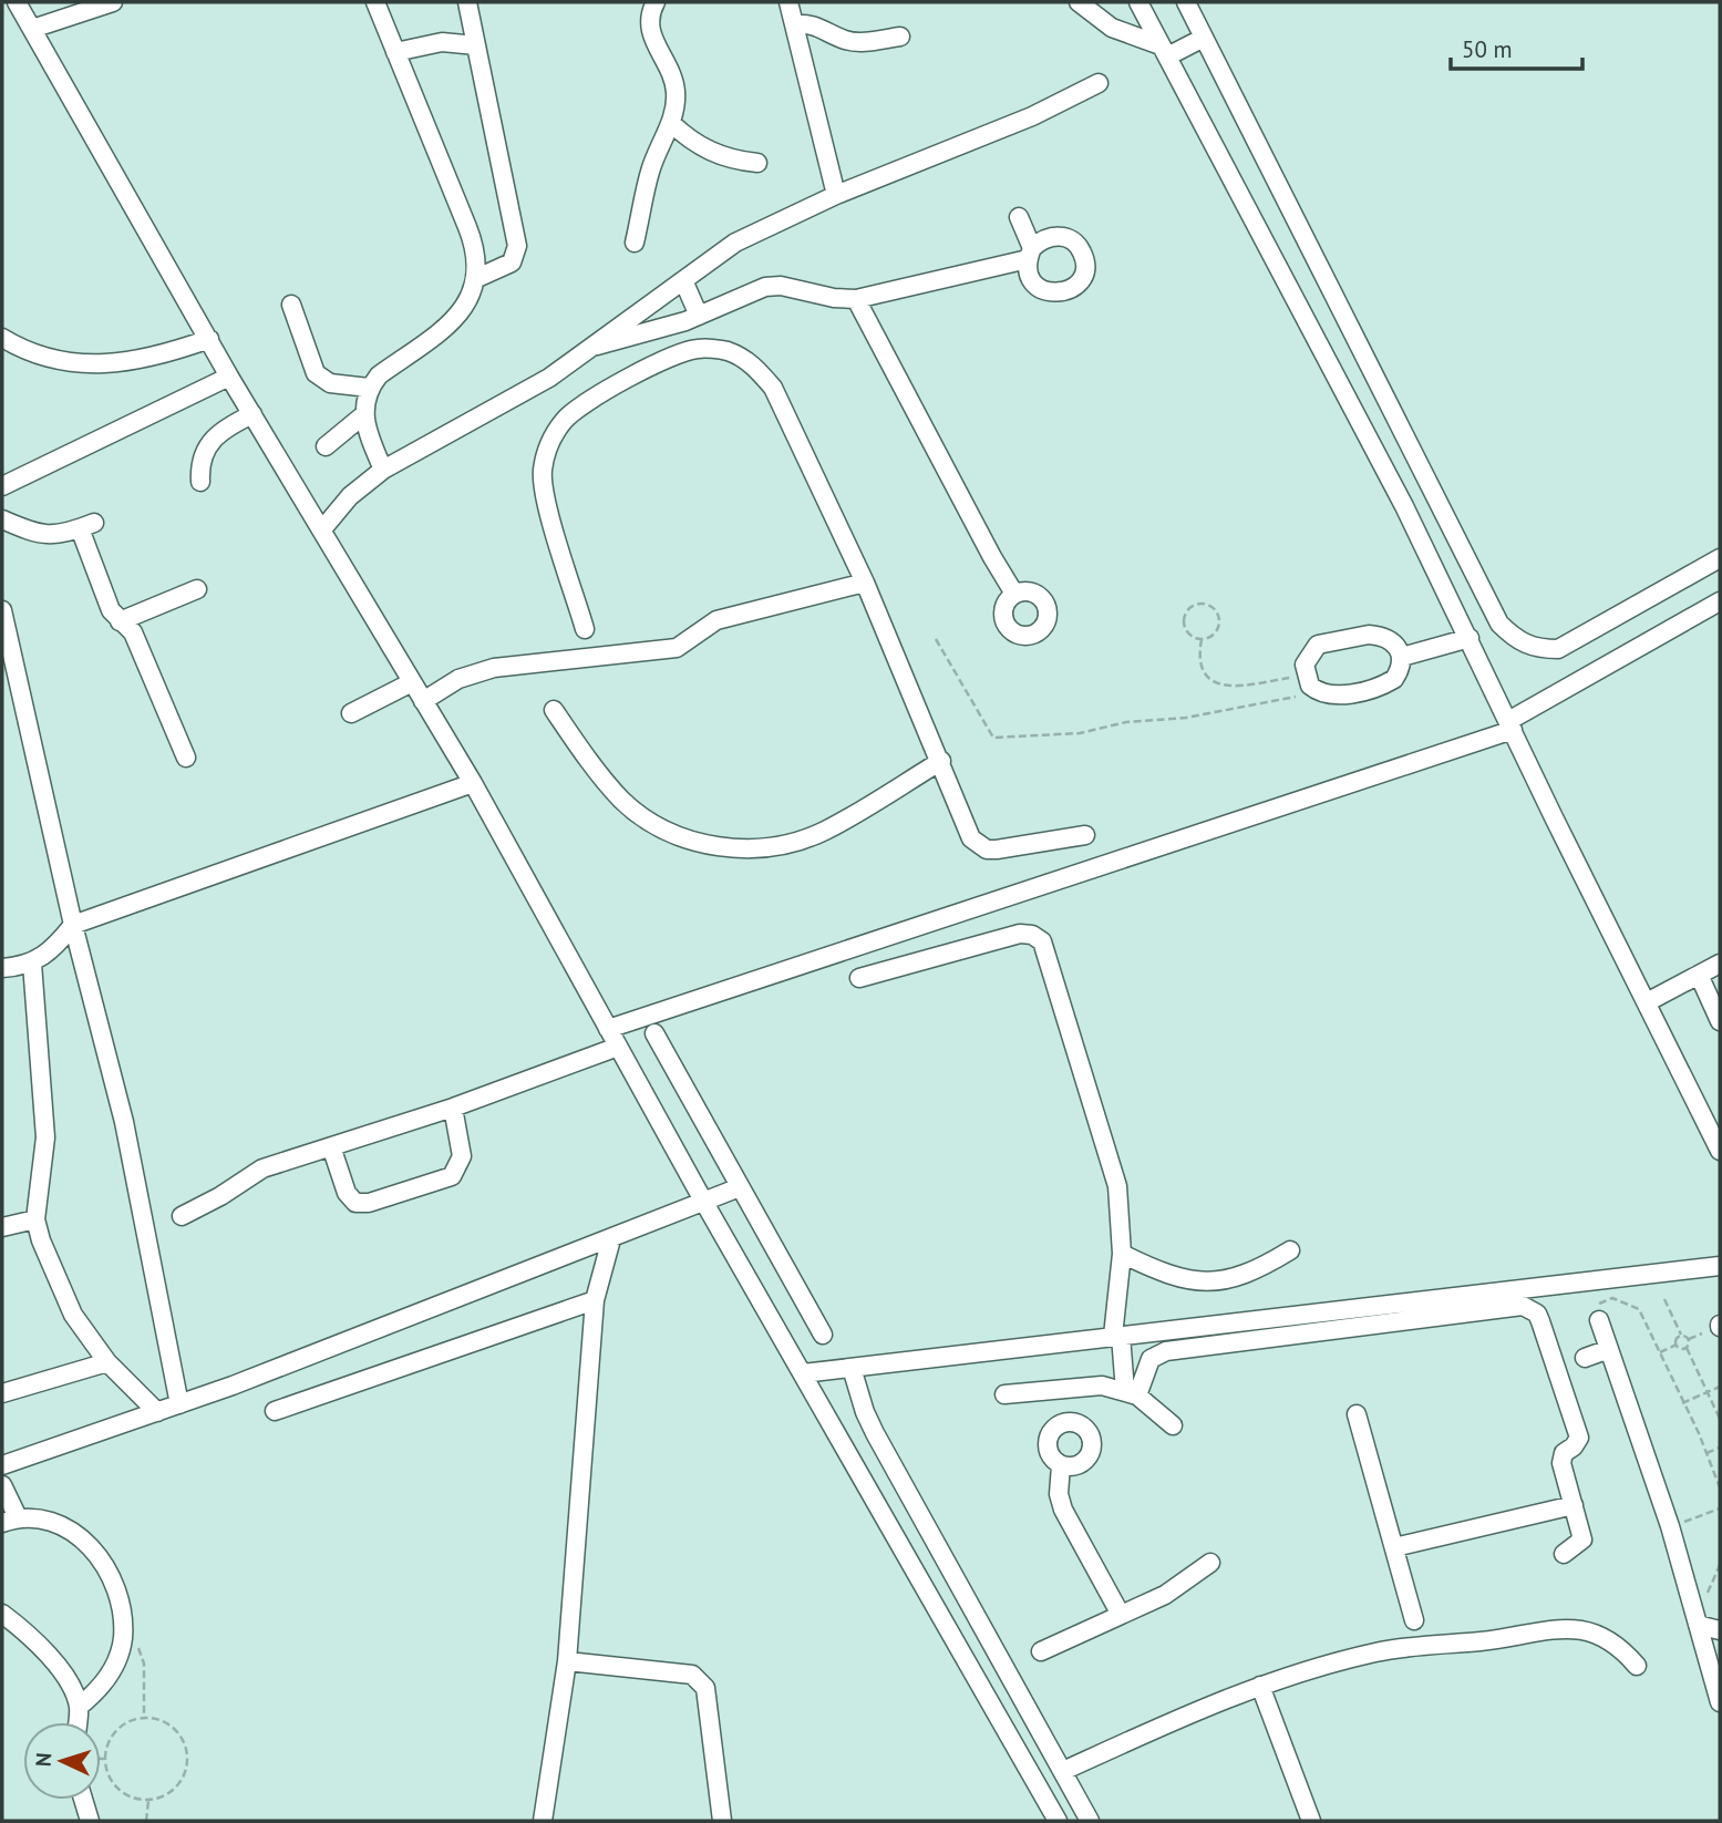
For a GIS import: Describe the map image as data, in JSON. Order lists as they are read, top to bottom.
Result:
{
  "scale_bar": "50 m",
  "north": "left"
}
